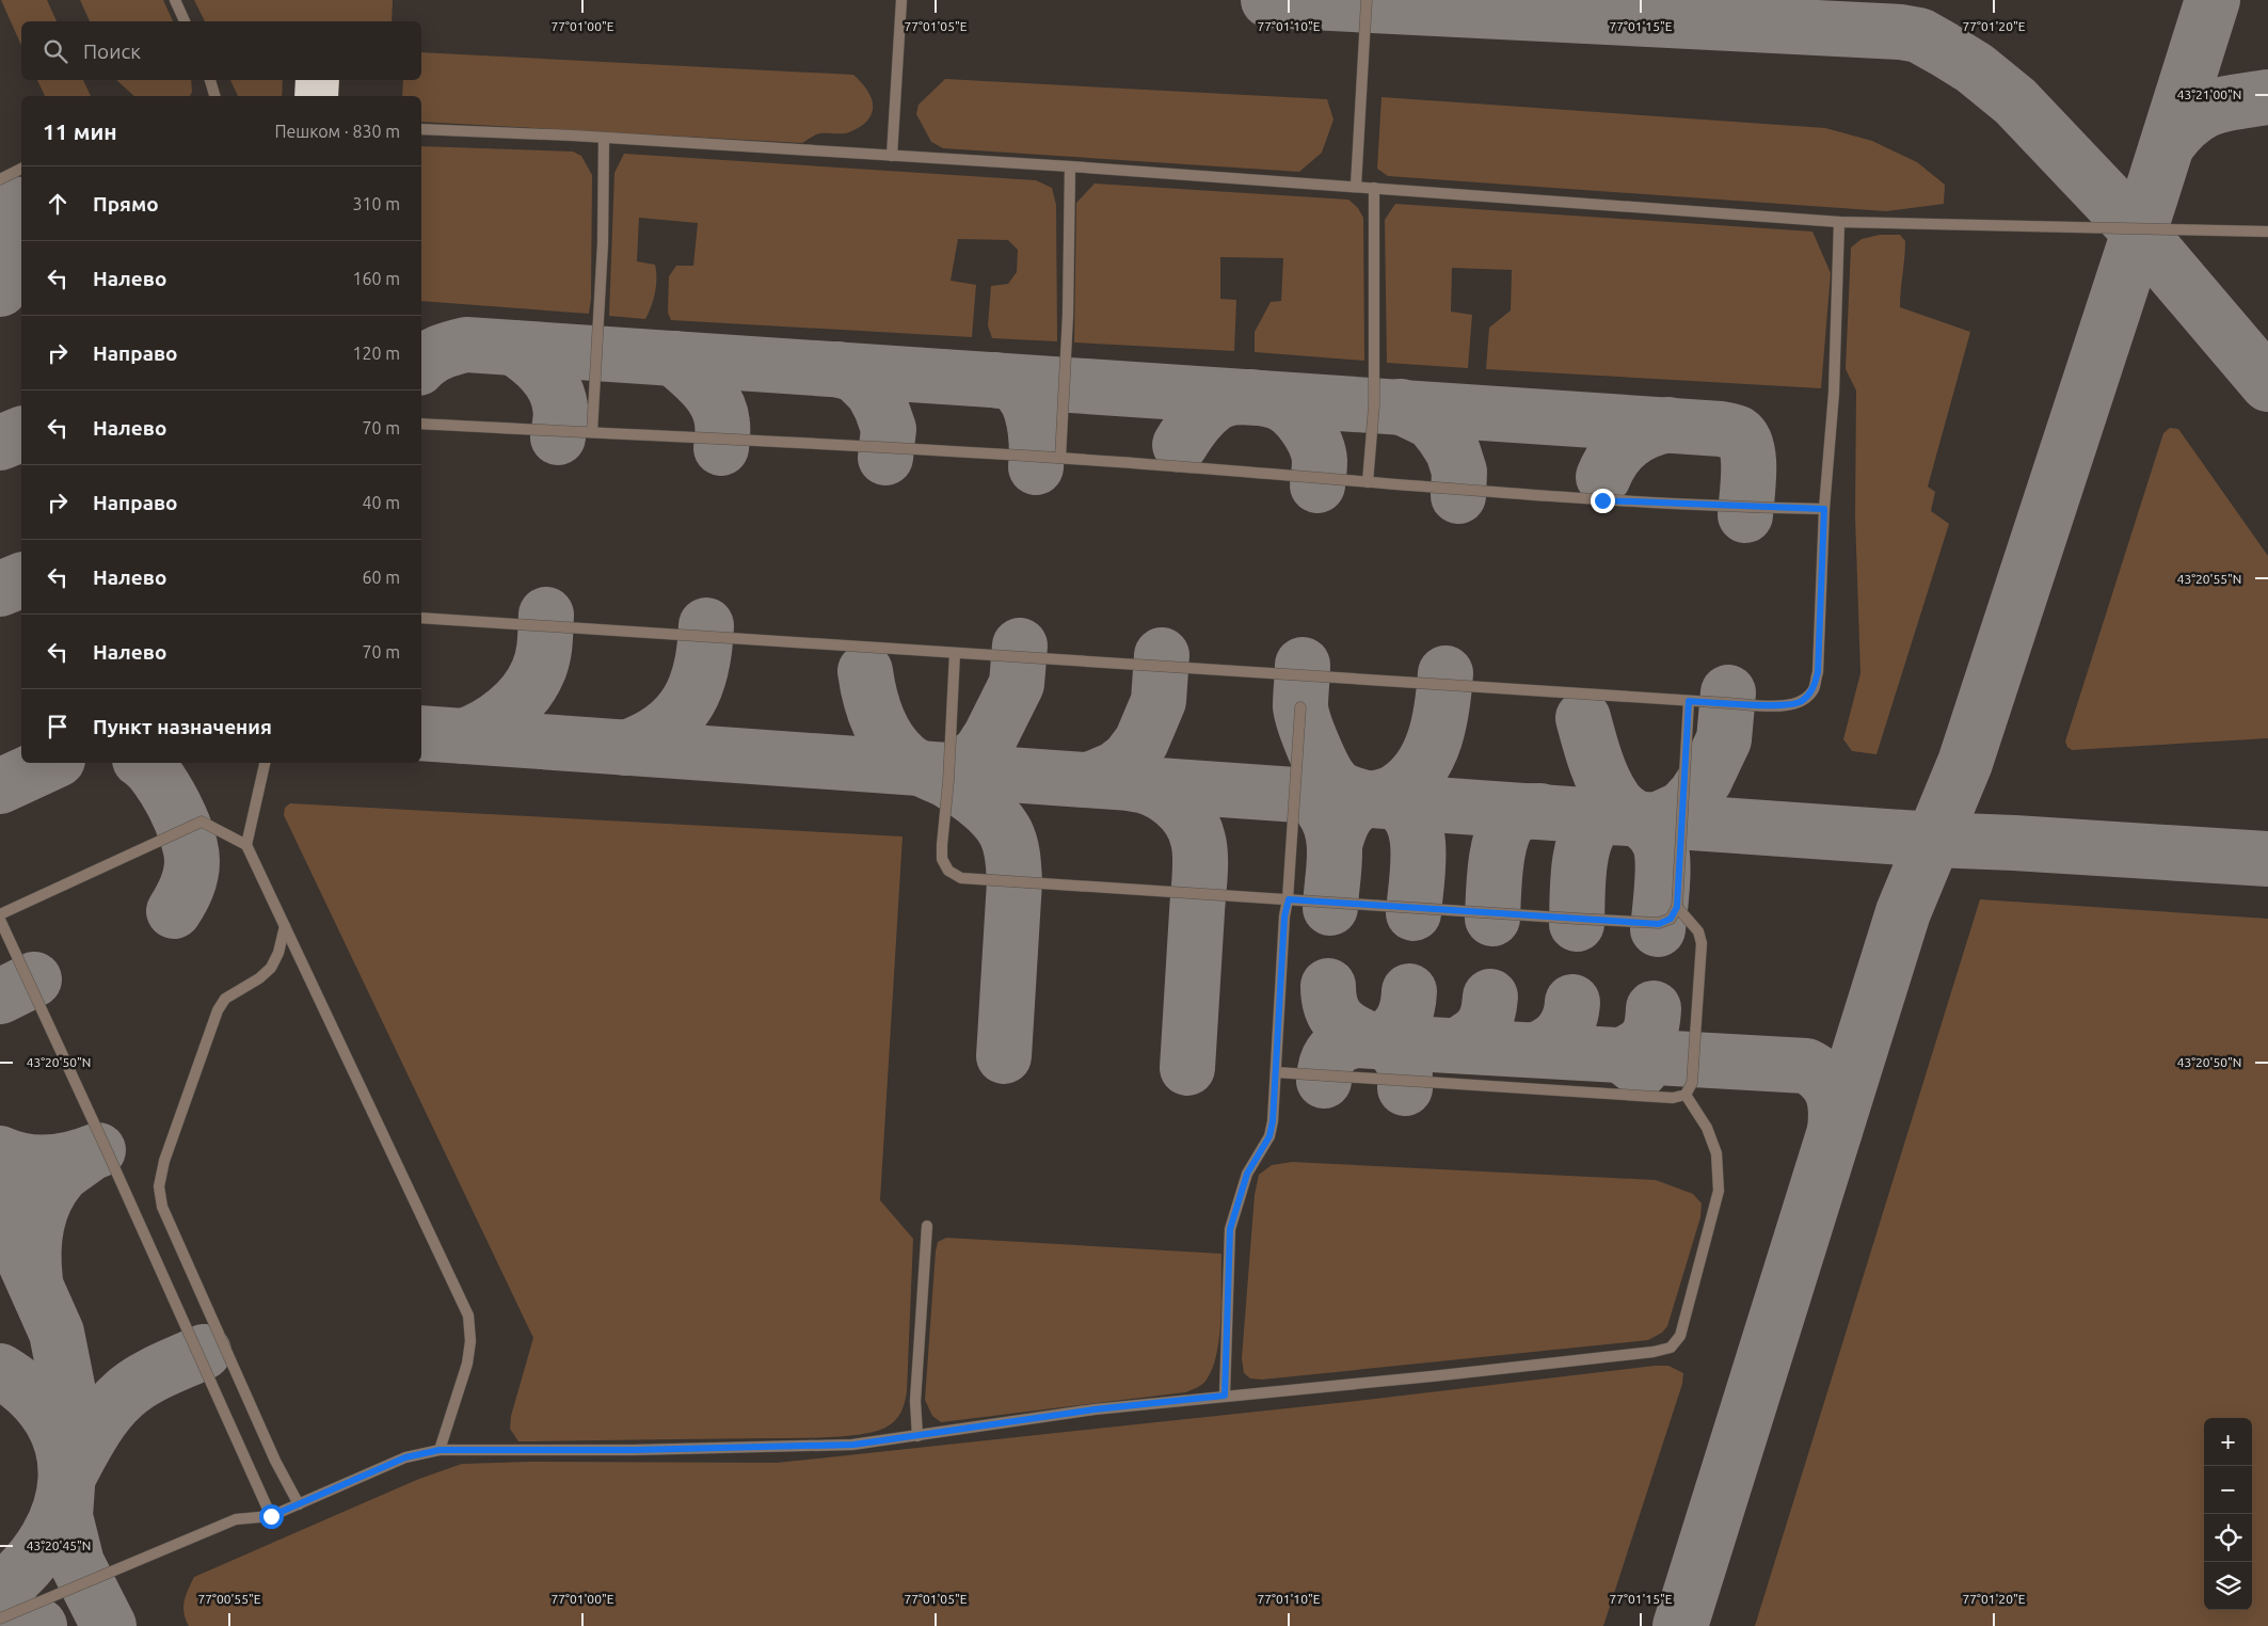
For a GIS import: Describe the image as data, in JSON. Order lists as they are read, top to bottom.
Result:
{
  "page": {
    "search": "Поиск",
    "heading": ["11 мин", "Пешком · 830 m"],
    "list": [
      ["Прямо", "310 m"],
      ["Налево", "160 m"],
      ["Направо", "120 m"],
      ["Налево", "70 m"],
      ["Направо", "40 m"],
      ["Налево", "60 m"],
      ["Налево", "70 m"],
      "Пункт назначения"
    ],
    "map_buttons": ["+", "−"]
  },
  "coordinates": [
    "77°01'00\"E",
    "77°01'05\"E",
    "77°01'10\"E",
    "77°01'15\"E",
    "77°01'20\"E",
    "43°21'00\"N",
    "43°20'55\"N",
    "43°20'50\"N",
    "43°20'45\"N",
    "77°00'55\"E"
  ]
}
